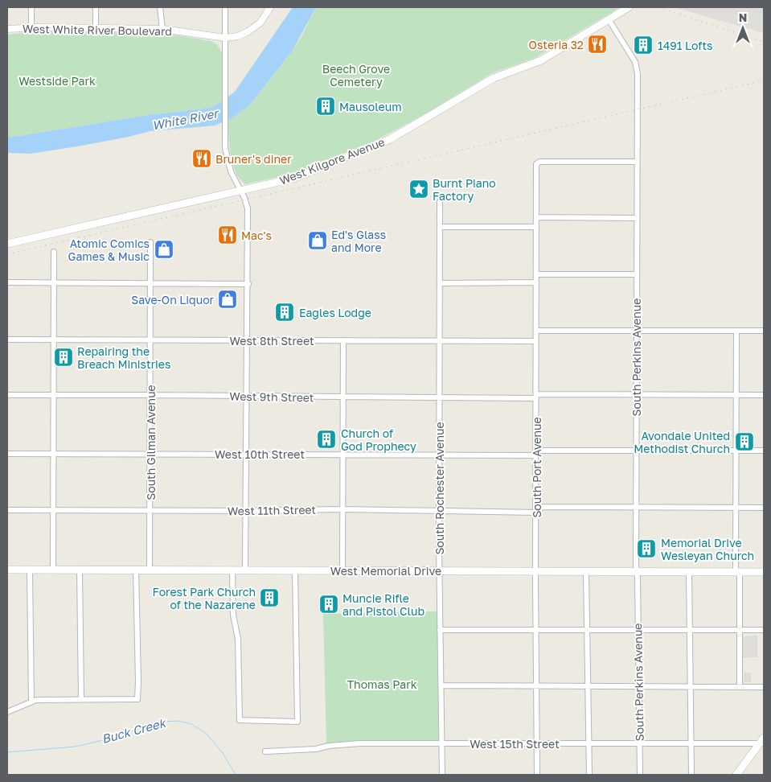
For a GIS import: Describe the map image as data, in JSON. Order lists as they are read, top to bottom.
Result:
{
  "streets": {
    "main road": ["West Kilgore Avenue", "West Memorial Drive"],
    "street": [
      "West White River Boulevard",
      "West 8th Street",
      "South Perkins Avenue",
      "West 9th Street",
      "South Gilman Avenue",
      "West 10th Street",
      "South Port Avenue",
      "South Rochester Avenue",
      "West 11th Street",
      "West 15th Street"
    ]
  },
  "crossings": [
    ["West Kilgore Avenue", "South Perkins Avenue"],
    ["West 8th Street", "South Gilman Avenue"],
    ["West 8th Street", "South Port Avenue"],
    ["West 8th Street", "South Rochester Avenue"],
    ["South Perkins Avenue", "West 9th Street"],
    ["South Perkins Avenue", "West 10th Street"],
    ["South Perkins Avenue", "South Port Avenue"],
    ["South Perkins Avenue", "West 11th Street"],
    ["South Perkins Avenue", "West Memorial Drive"],
    ["South Perkins Avenue", "West 15th Street"],
    ["West 9th Street", "South Gilman Avenue"],
    ["West 9th Street", "South Port Avenue"],
    ["West 9th Street", "South Rochester Avenue"],
    ["South Gilman Avenue", "West 10th Street"],
    ["South Gilman Avenue", "West 11th Street"],
    ["South Gilman Avenue", "West Memorial Drive"],
    ["West 10th Street", "South Port Avenue"],
    ["West 10th Street", "South Rochester Avenue"],
    ["South Port Avenue", "West 11th Street"],
    ["South Port Avenue", "West Memorial Drive"],
    ["South Port Avenue", "West 15th Street"],
    ["South Rochester Avenue", "West 11th Street"],
    ["South Rochester Avenue", "West Memorial Drive"],
    ["South Rochester Avenue", "West 15th Street"]
  ],
  "water": ["White River", "Buck Creek"],
  "parks": ["Beech Grove Cemetery", "Westside Park", "Thomas Park"],
  "places": {
    "restaurant": ["Osteria 32", "Bruner's diner", "Mac's"],
    "building": [
      "1491 Lofts",
      "Mausoleum",
      "Eagles Lodge",
      "Repairing the Breach Ministries",
      "Church of God Prophecy",
      "Avondale United Methodist Church",
      "Memorial Drive Wesleyan Church",
      "Forest Park Church of the Nazarene",
      "Muncie Rifle and Pistol Club"
    ],
    "place": ["Burnt Piano Factory"],
    "shop": ["Ed's Glass and More", "Atomic Comics Games & Music", "Save-On Liquor"]
  },
  "north": "top"
}
